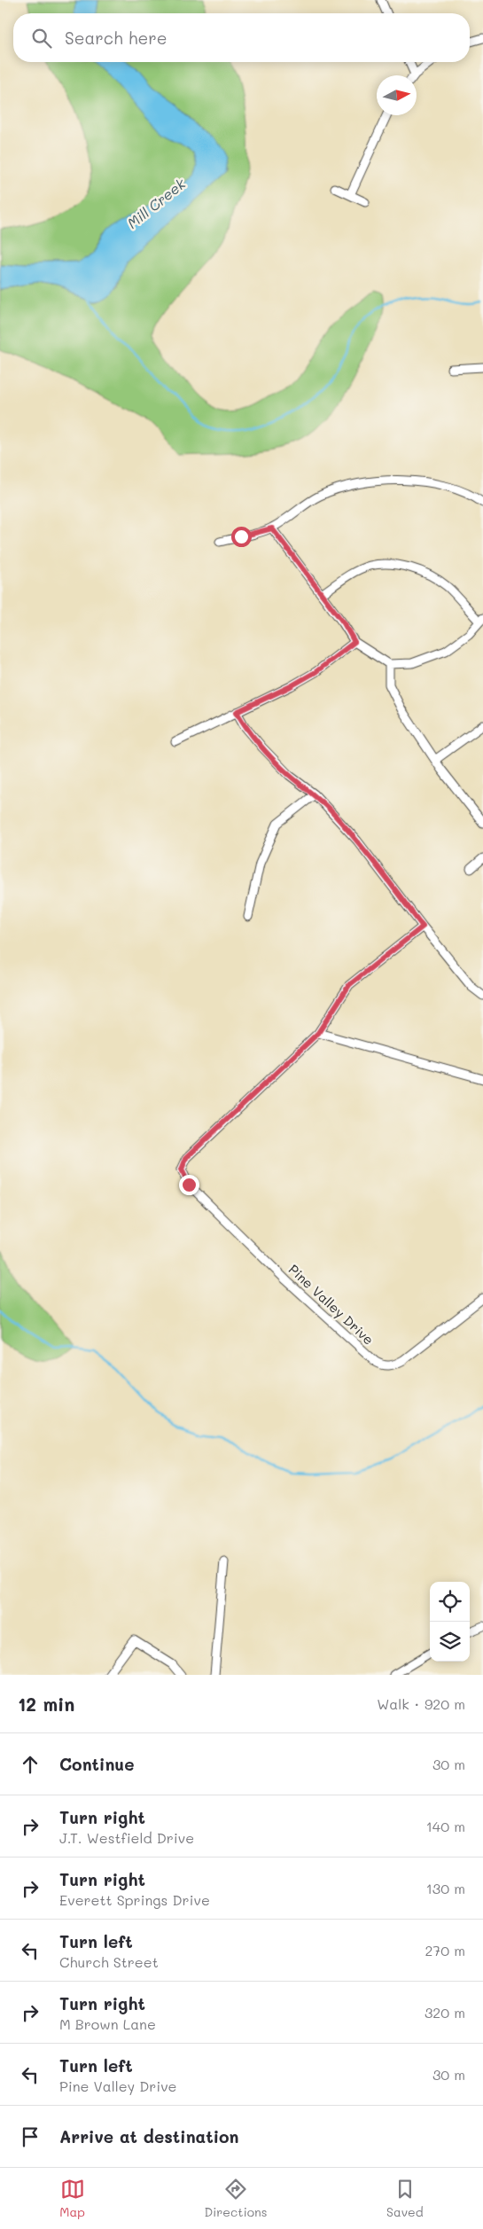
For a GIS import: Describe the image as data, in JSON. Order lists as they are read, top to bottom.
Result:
{
  "streets": {
    "street": ["Pine Valley Drive"]
  },
  "water": ["Mill Creek"],
  "north": "right",
  "page": {
    "search": "Search here",
    "heading": ["12 min", "Walk · 920 m"],
    "list": [
      ["Continue", "30 m"],
      ["Turn right", "J.T. Westfield Drive", "140 m"],
      ["Turn right", "Everett Springs Drive", "130 m"],
      ["Turn left", "Church Street", "270 m"],
      ["Turn right", "M Brown Lane", "320 m"],
      ["Turn left", "Pine Valley Drive", "30 m"],
      "Arrive at destination"
    ],
    "nav": ["Map", "Directions", "Saved"]
  }
}
